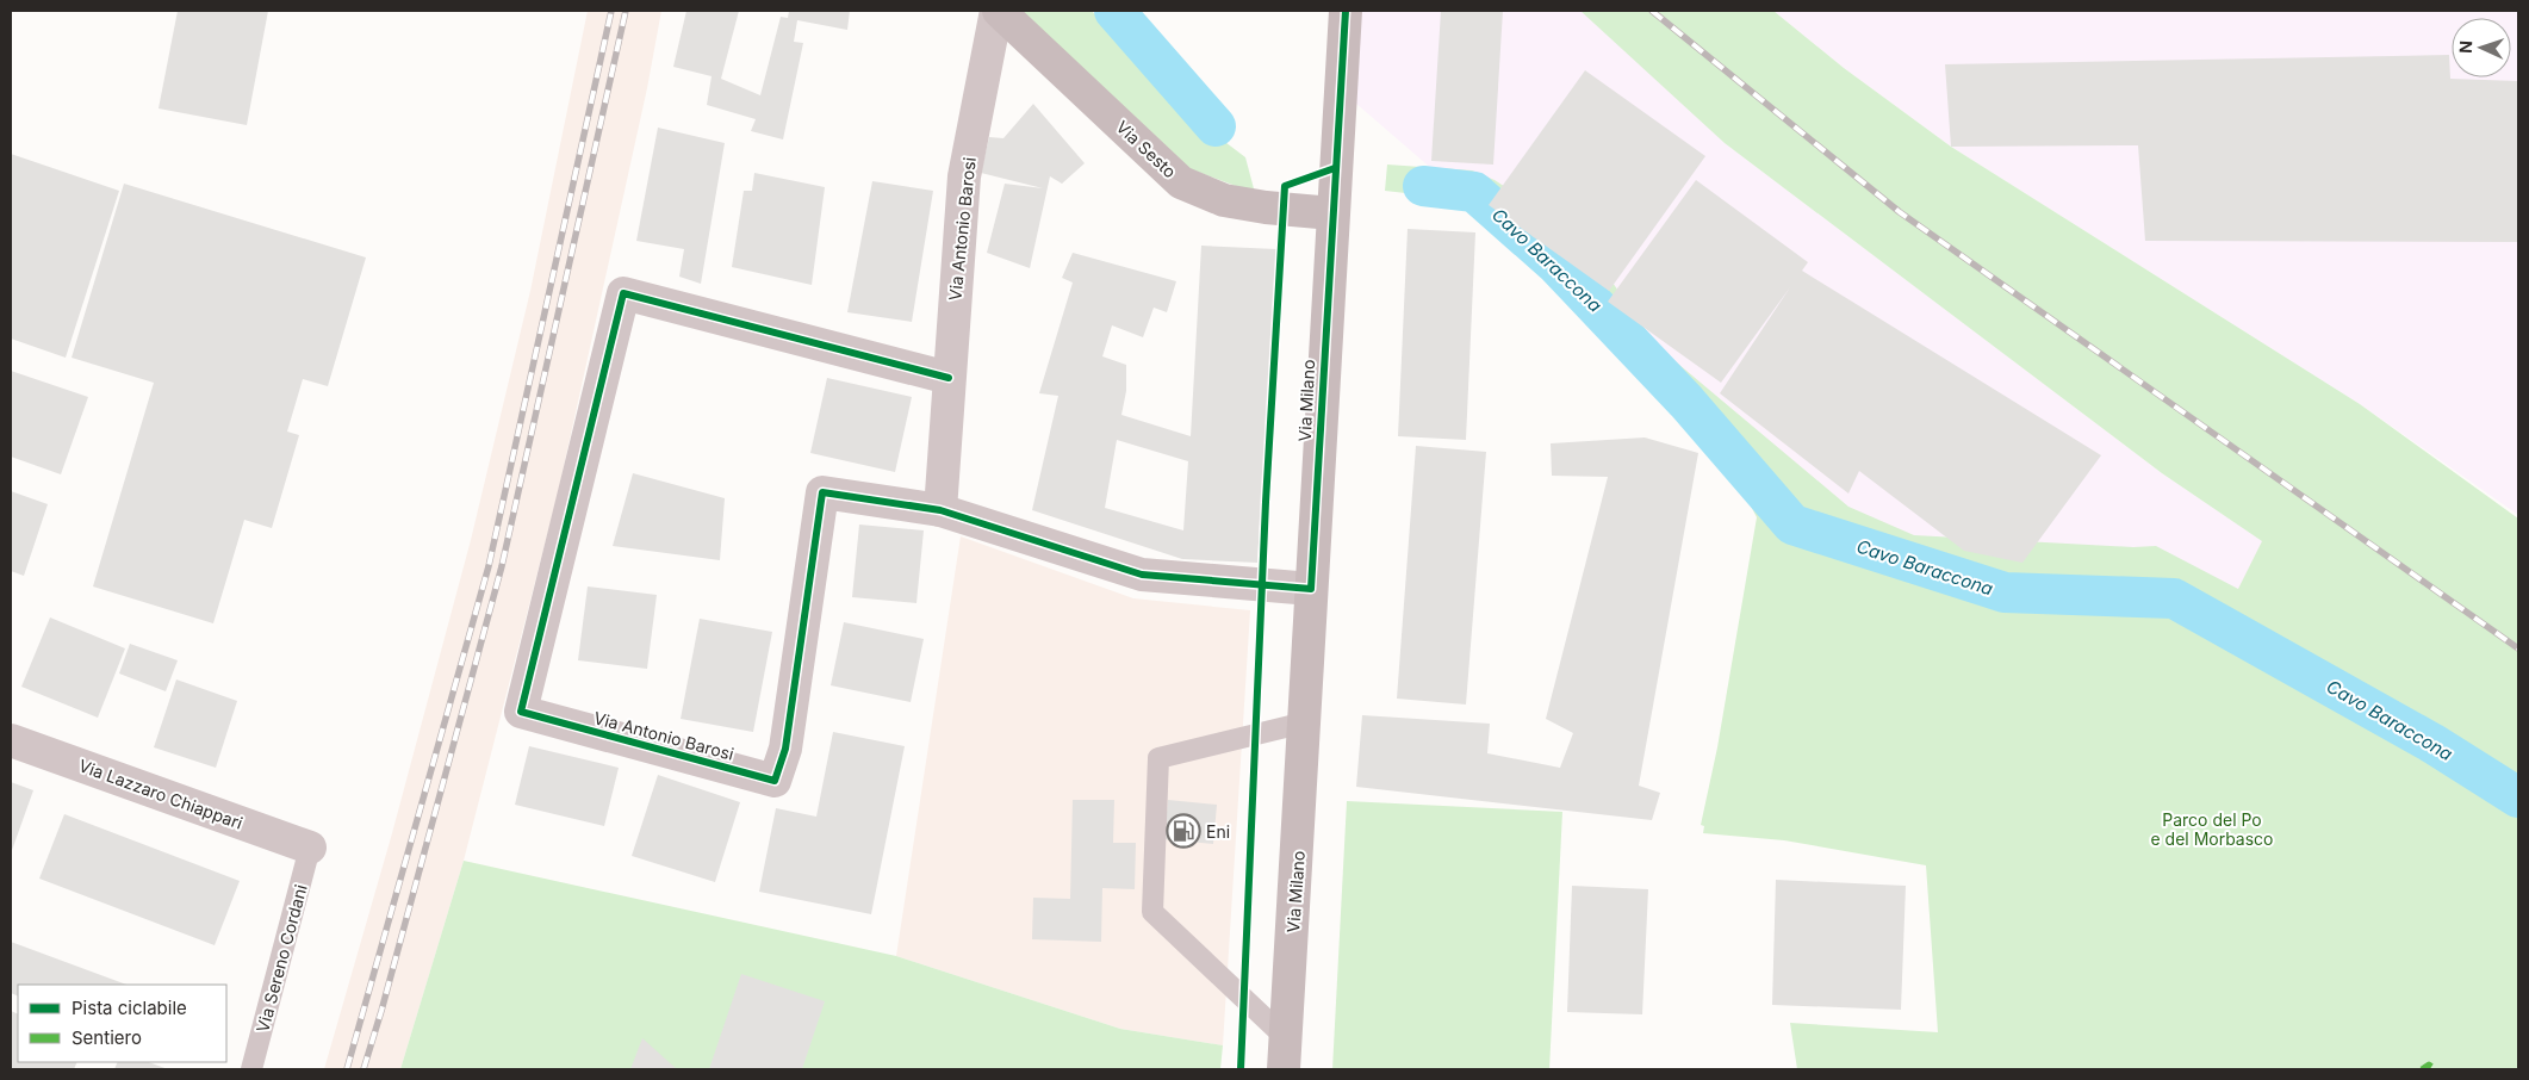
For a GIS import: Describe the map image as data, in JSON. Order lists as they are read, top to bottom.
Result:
{
  "streets": {
    "main road": ["Via Sesto", "Via Milano"],
    "street": ["Via Antonio Barosi", "Via Lazzaro Chiappari"],
    "lane": ["Via Sereno Cordani"]
  },
  "crossings": [
    ["Via Sesto", "Via Antonio Barosi"],
    ["Via Sesto", "Via Milano"],
    ["Via Antonio Barosi", "Via Milano"],
    ["Via Lazzaro Chiappari", "Via Sereno Cordani"]
  ],
  "water": ["Cavo Baraccona"],
  "parks": ["Parco del Po e del Morbasco"],
  "places": {
    "fuel station": ["Eni"]
  },
  "legend": ["Pista ciclabile", "Sentiero"],
  "north": "left"
}
